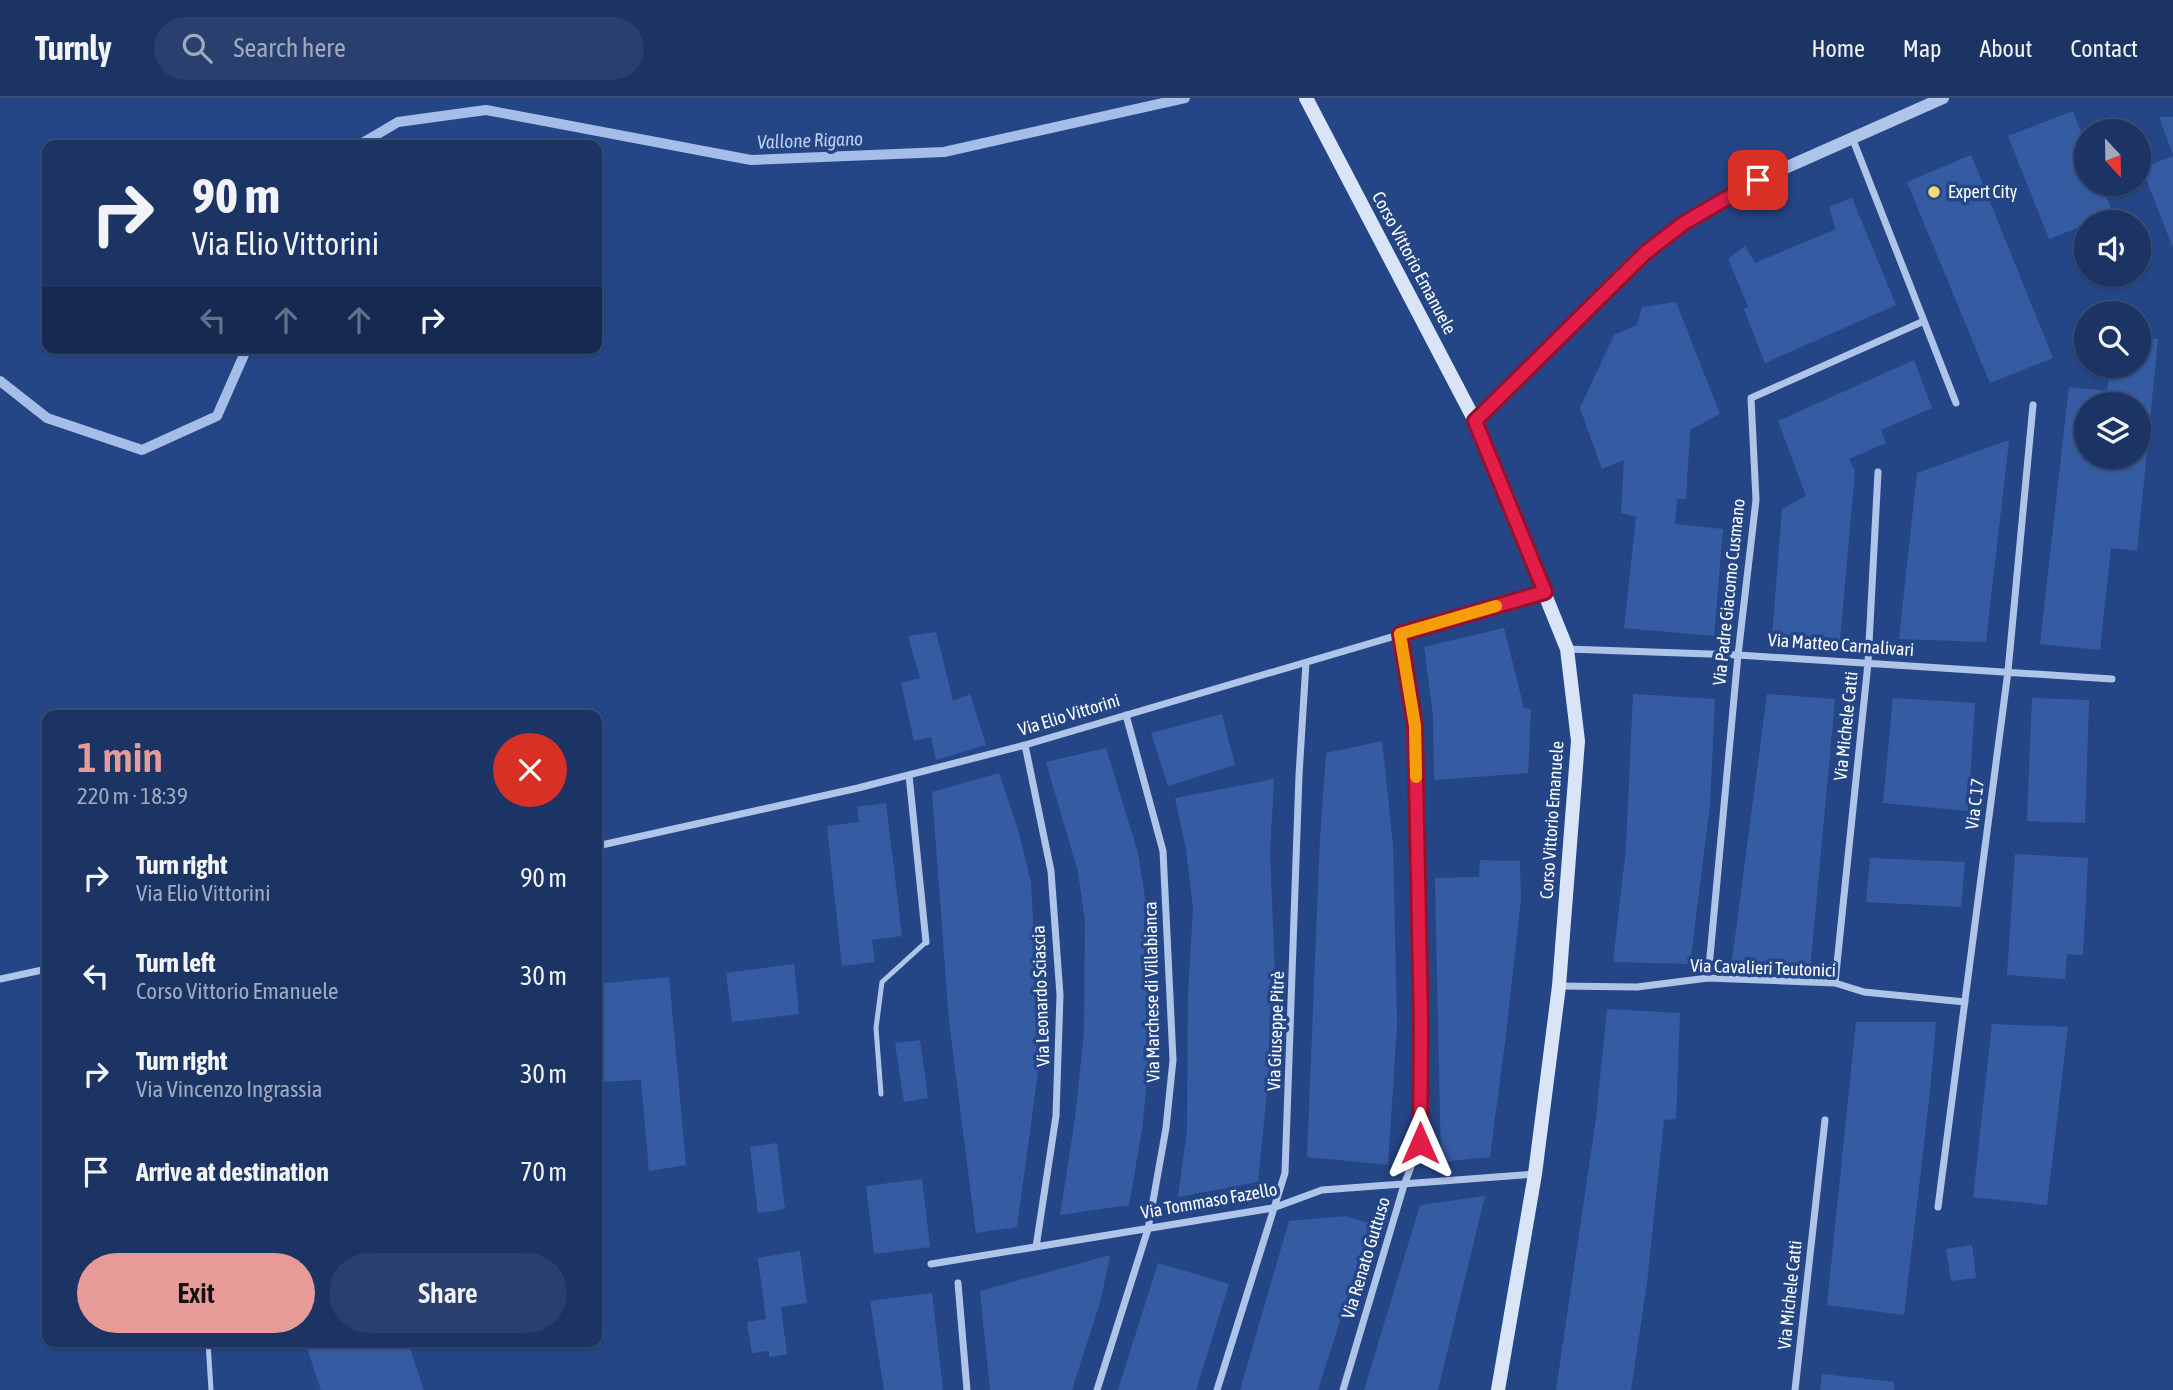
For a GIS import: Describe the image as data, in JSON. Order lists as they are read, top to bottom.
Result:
{
  "streets": {
    "main road": ["Corso Vittorio Emanuele"],
    "street": [
      "Via Padre Giacomo Cusmano",
      "Via Matteo Carnalivari",
      "Via Elio Vittorini",
      "Via Michele Catti",
      "Via C 17",
      "Via Cavalieri Teutonici",
      "Via Marchese di Villabianca",
      "Via Leonardo Sciascia",
      "Via Giuseppe Pitrè",
      "Via Tommaso Fazello",
      "Via Renato Guttuso"
    ]
  },
  "crossings": [
    ["Corso Vittorio Emanuele", "Via Matteo Carnalivari"],
    ["Corso Vittorio Emanuele", "Via Elio Vittorini"],
    ["Corso Vittorio Emanuele", "Via Cavalieri Teutonici"],
    ["Corso Vittorio Emanuele", "Via Tommaso Fazello"],
    ["Via Padre Giacomo Cusmano", "Via Matteo Carnalivari"],
    ["Via Padre Giacomo Cusmano", "Via Cavalieri Teutonici"],
    ["Via Matteo Carnalivari", "Via Michele Catti"],
    ["Via Matteo Carnalivari", "Via C 17"],
    ["Via Elio Vittorini", "Via Marchese di Villabianca"],
    ["Via Elio Vittorini", "Via Leonardo Sciascia"],
    ["Via Elio Vittorini", "Via Giuseppe Pitrè"],
    ["Via Elio Vittorini", "Via Renato Guttuso"],
    ["Via Michele Catti", "Via Cavalieri Teutonici"],
    ["Via C 17", "Via Cavalieri Teutonici"],
    ["Via Marchese di Villabianca", "Via Tommaso Fazello"],
    ["Via Leonardo Sciascia", "Via Tommaso Fazello"],
    ["Via Giuseppe Pitrè", "Via Tommaso Fazello"],
    ["Via Tommaso Fazello", "Via Renato Guttuso"]
  ],
  "water": ["Vallone Rigano"],
  "places": ["Expert City"],
  "north": "bottom",
  "page": {
    "header": "Turnly",
    "search": "Search here",
    "nav": [
      "Home",
      "Map",
      "About",
      "Contact"
    ],
    "turn": ["90 m", "Via Elio Vittorini"],
    "heading": ["1 min", "220 m · 18:39"],
    "list": [
      {
        "name": "Turn right",
        "note": "Via Elio Vittorini",
        "value": "90 m"
      },
      {
        "name": "Turn left",
        "note": "Corso Vittorio Emanuele",
        "value": "30 m"
      },
      {
        "name": "Turn right",
        "note": "Via Vincenzo Ingrassia",
        "value": "30 m"
      },
      {
        "name": "Arrive at destination",
        "value": "70 m"
      }
    ],
    "buttons": ["Exit", "Share"]
  }
}
